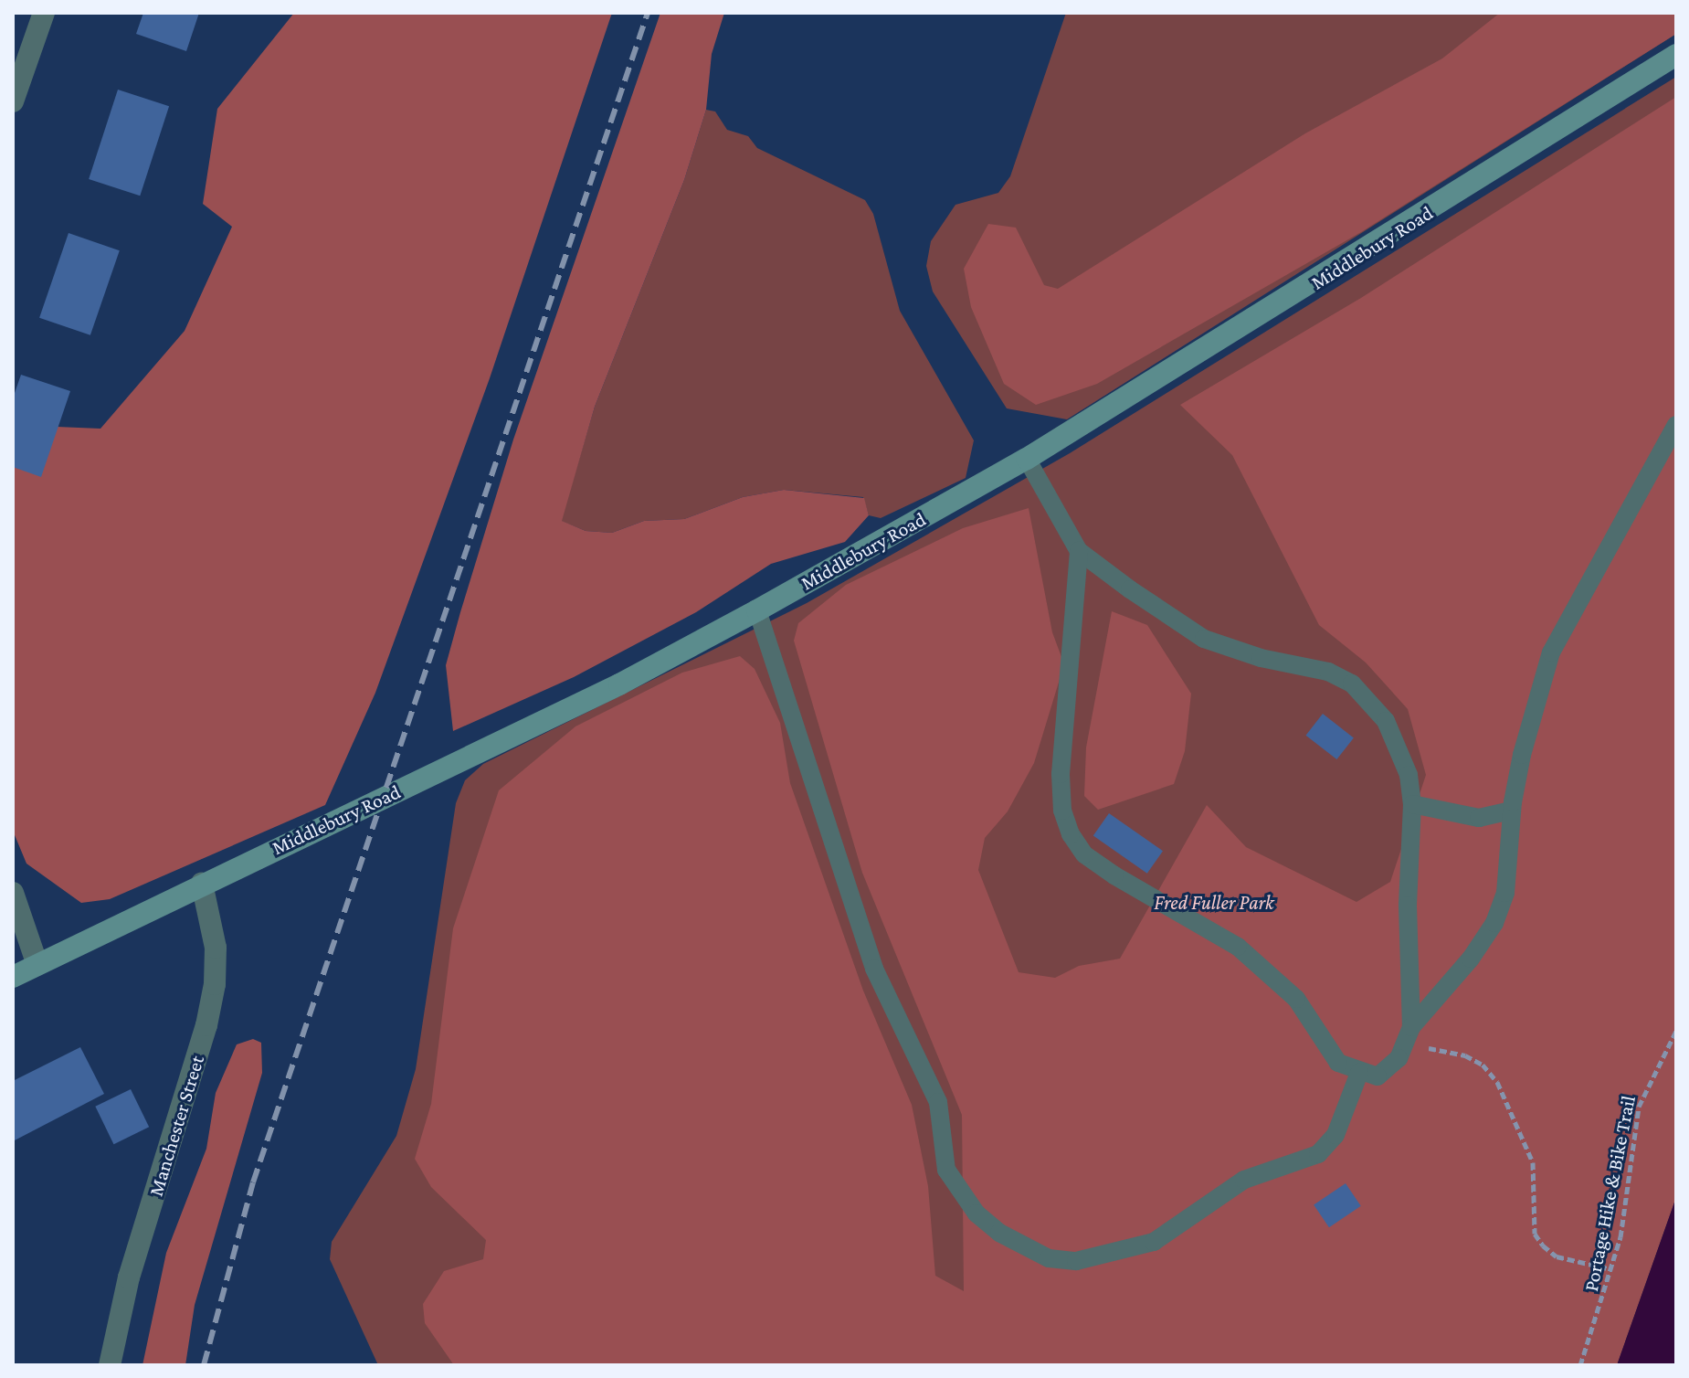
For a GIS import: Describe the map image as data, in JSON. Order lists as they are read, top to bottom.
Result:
{
  "streets": {
    "street": ["Middlebury Road", "Manchester Street"],
    "path": ["Portage Hike & Bike Trail"]
  },
  "crossings": [
    ["Middlebury Road", "Manchester Street"]
  ],
  "parks": ["Fred Fuller Park"]
}
